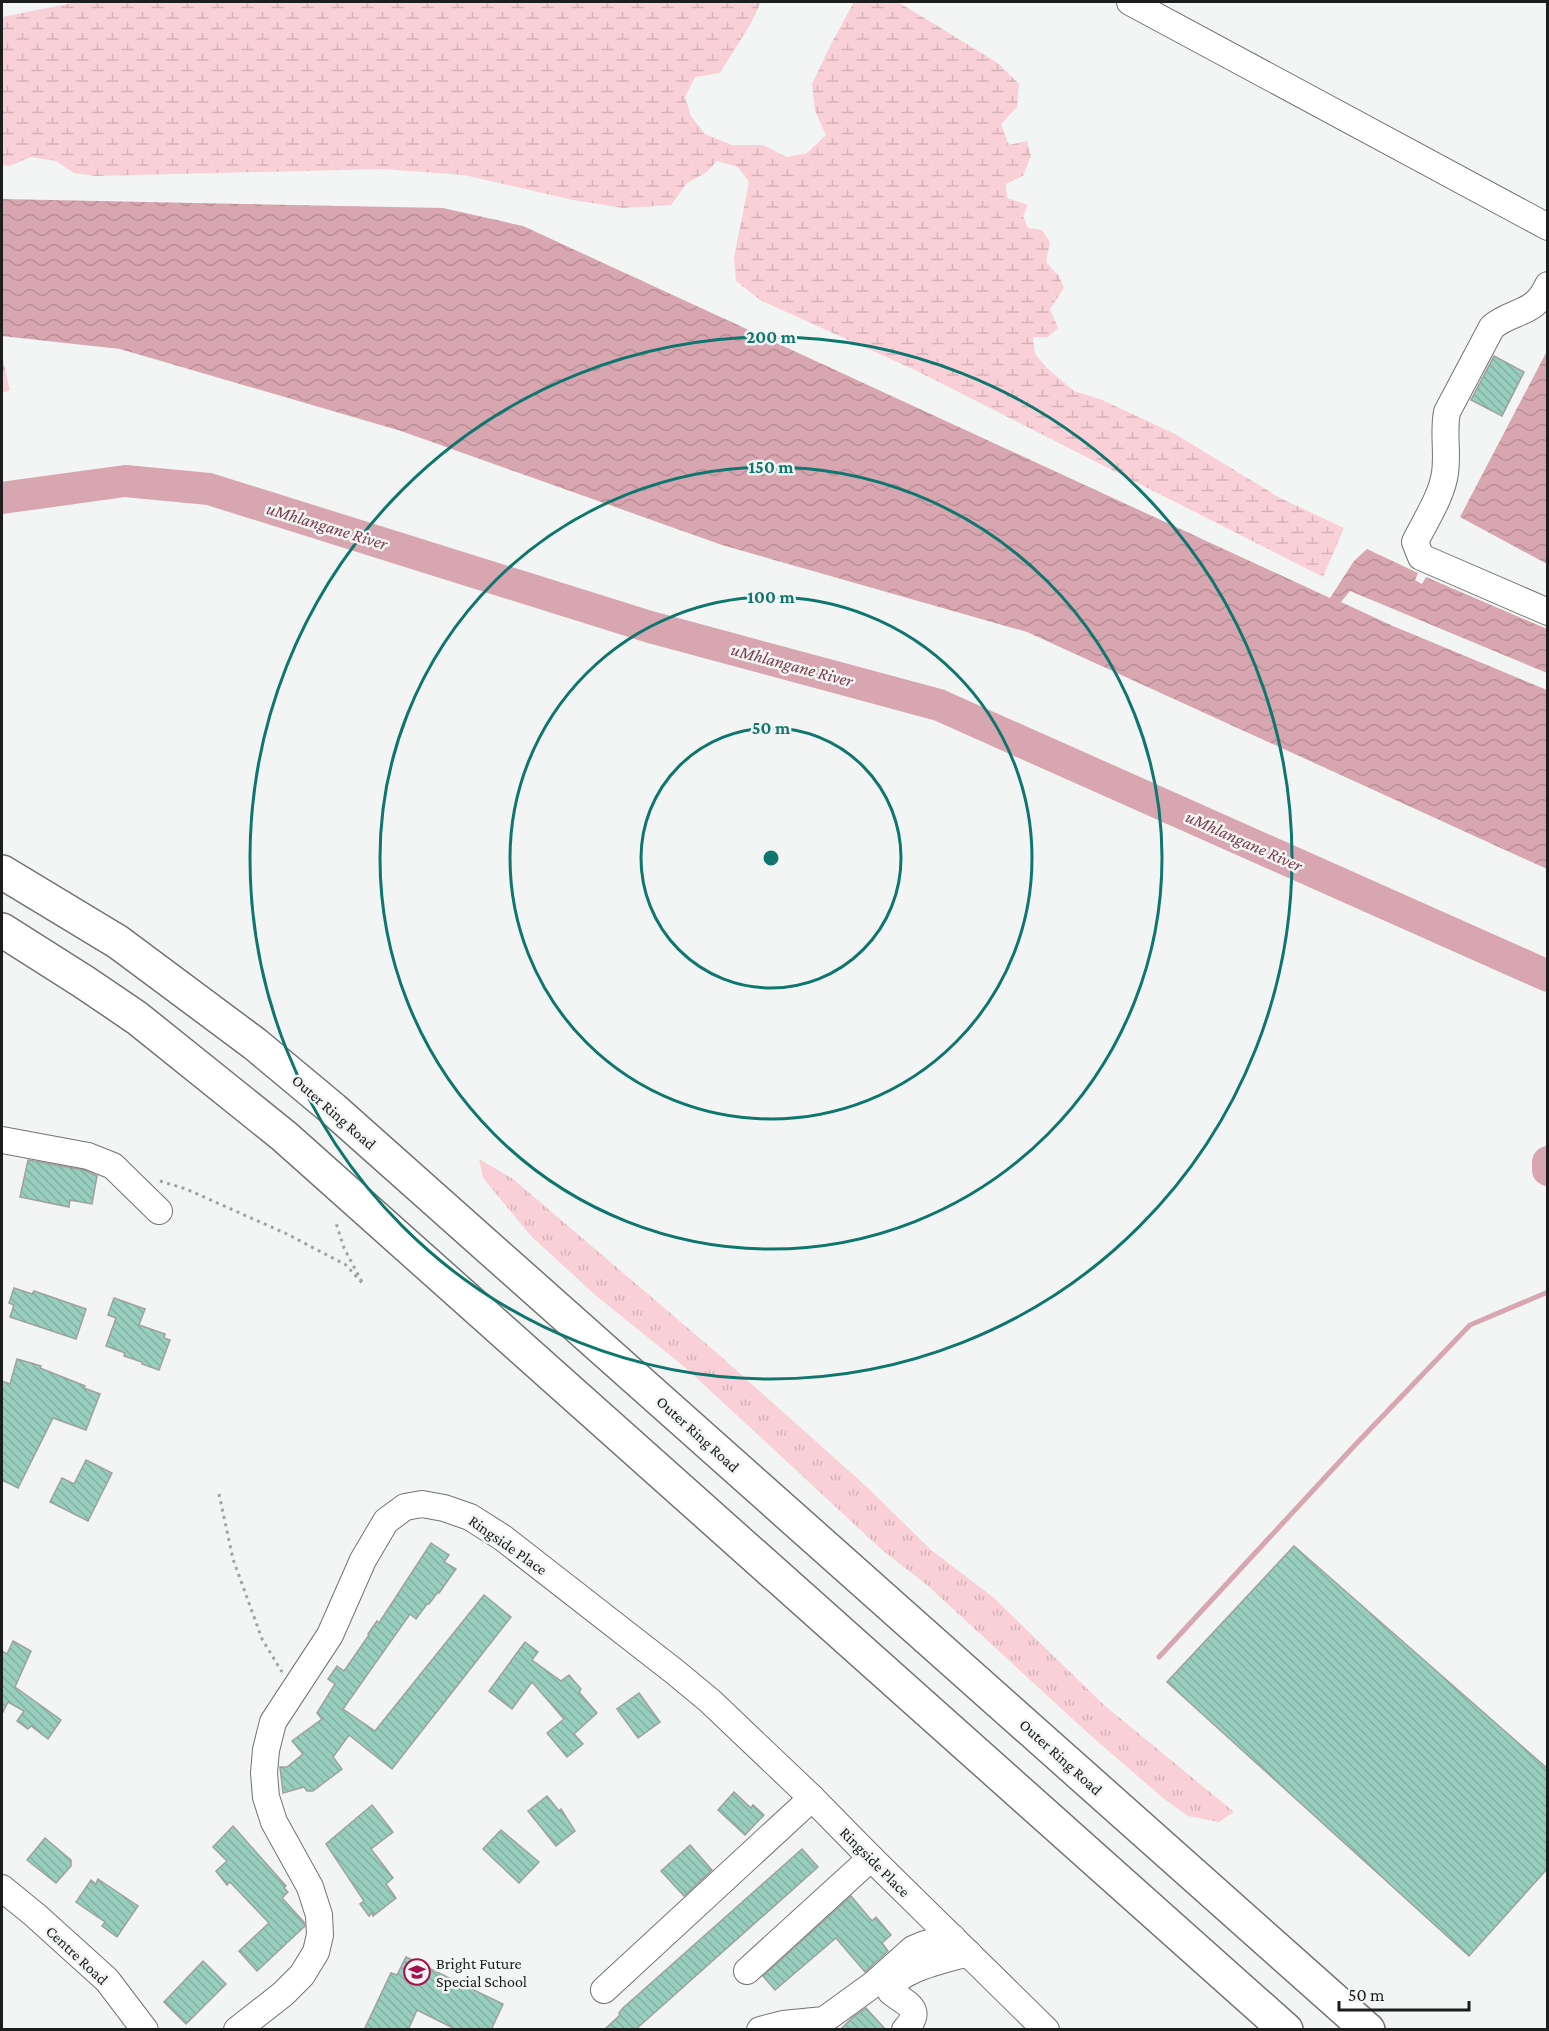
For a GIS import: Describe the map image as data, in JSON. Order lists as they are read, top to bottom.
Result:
{
  "streets": {
    "highway": ["Outer Ring Road"],
    "street": ["Ringside Place", "Centre Road"]
  },
  "water": ["uMhlangane River"],
  "places": {
    "school or university": ["Bright Future Special School"]
  },
  "scale_bar": "50 m",
  "rings": [
    "200 m",
    "150 m",
    "100 m",
    "50 m"
  ]
}
